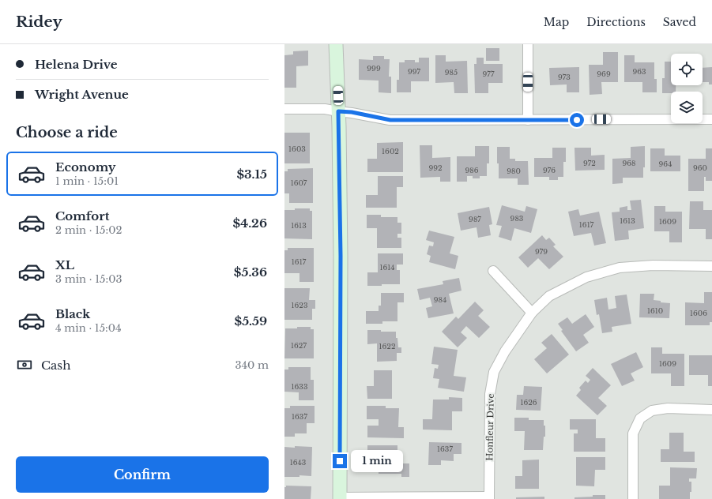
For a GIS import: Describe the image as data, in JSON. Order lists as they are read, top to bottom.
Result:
{
  "streets": {
    "street": ["Honfleur Drive"]
  },
  "house_numbers": [
    "999",
    "997",
    "963",
    "985",
    "977",
    "969",
    "973",
    "1603",
    "1602",
    "972",
    "968",
    "964",
    "992",
    "960",
    "986",
    "976",
    "980",
    "1607",
    "983",
    "987",
    "1613",
    "1609",
    "1617",
    "1613",
    "979",
    "1617",
    "1614",
    "984",
    "1623",
    "1610",
    "1606",
    "1627",
    "1622",
    "1609",
    "1633",
    "1626",
    "1637",
    "1637",
    "1643"
  ],
  "page": {
    "header": "Ridey",
    "nav": ["Map", "Directions", "Saved"],
    "banner": ["Helena Drive", "Wright Avenue"],
    "heading": "Choose a ride",
    "list": [
      {
        "name": "Economy",
        "note": "1 min · 15:01",
        "value": "$3.15"
      },
      {
        "name": "Comfort",
        "note": "2 min · 15:02",
        "value": "$4.26"
      },
      {
        "name": "XL",
        "note": "3 min · 15:03",
        "value": "$5.36"
      },
      {
        "name": "Black",
        "note": "4 min · 15:04",
        "value": "$5.59"
      }
    ],
    "pay": ["Cash", "340 m"],
    "buttons": "Confirm",
    "bubble": "1 min"
  }
}
